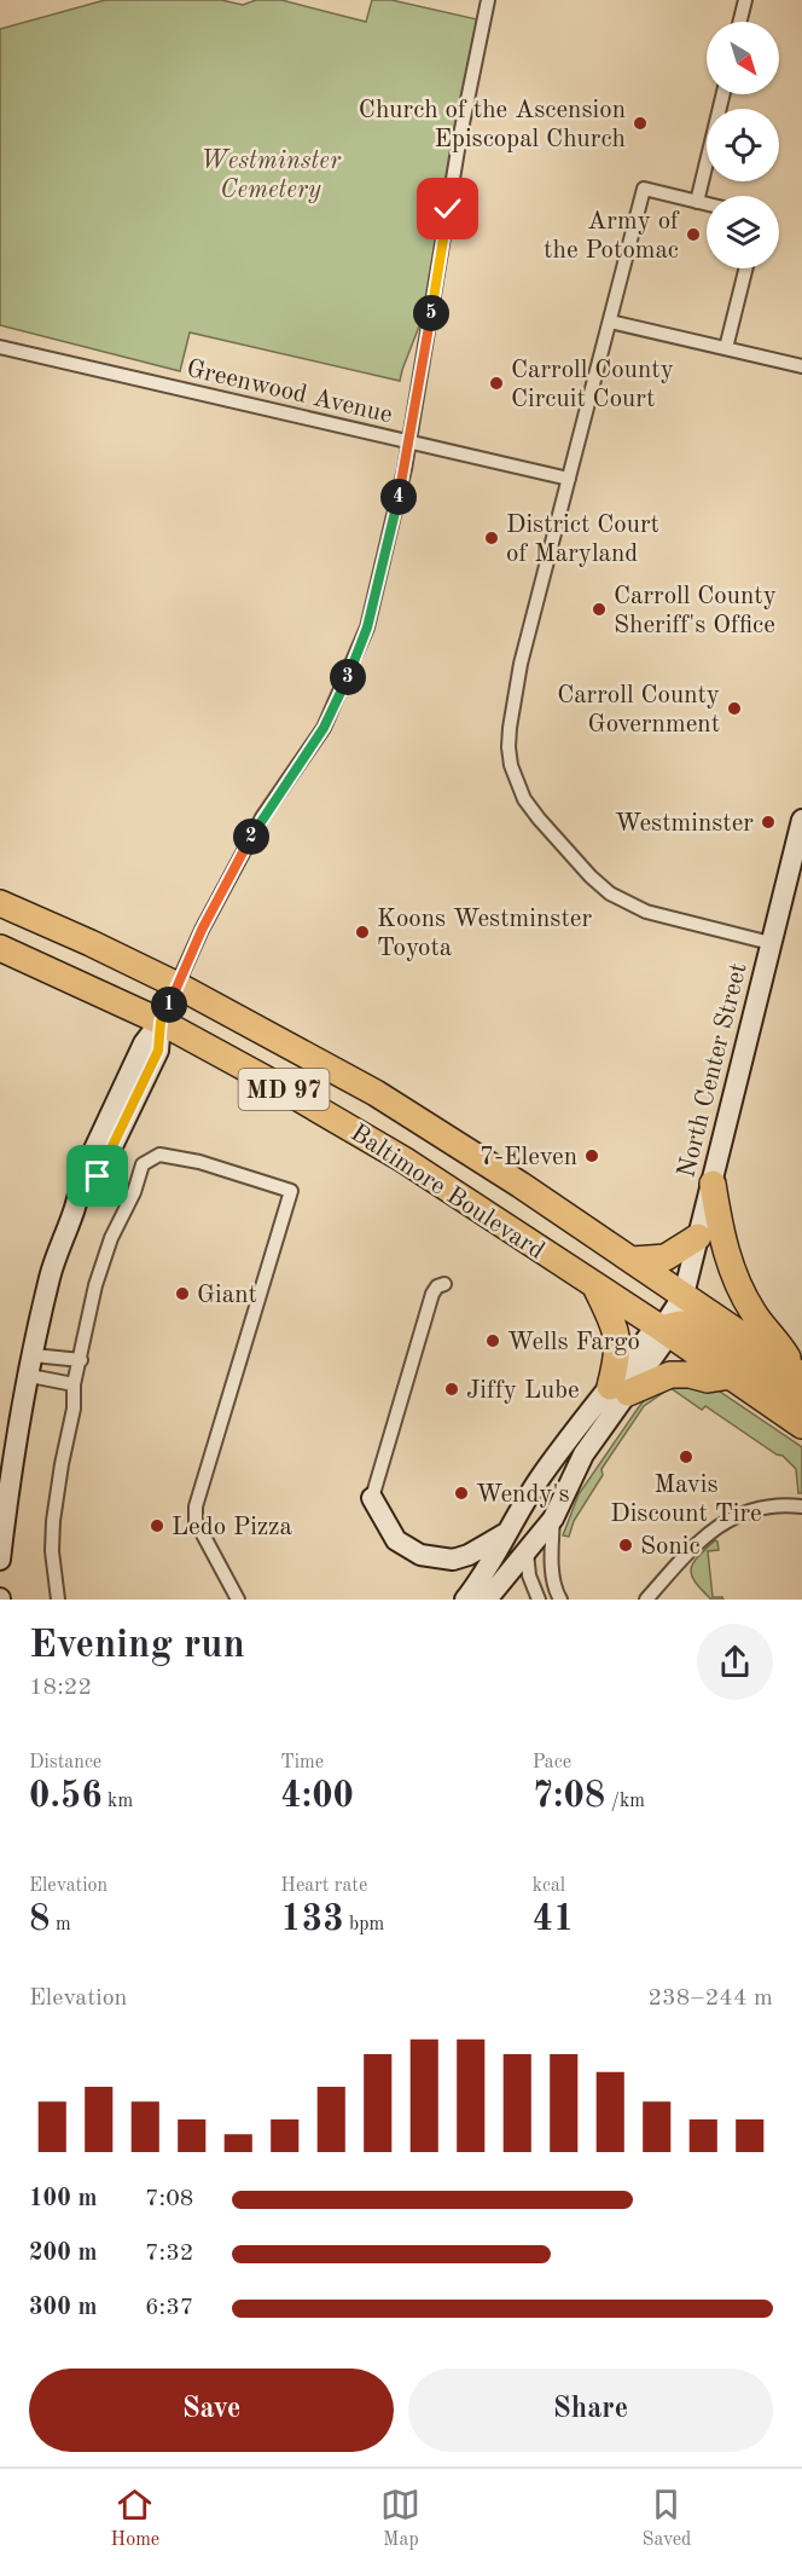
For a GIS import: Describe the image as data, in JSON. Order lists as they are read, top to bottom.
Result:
{
  "streets": {
    "highway": ["MD 97", "Baltimore Boulevard"],
    "street": ["Greenwood Avenue", "North Center Street"]
  },
  "crossings": [
    ["North Center Street", "Baltimore Boulevard"]
  ],
  "parks": ["Westminster Cemetery"],
  "places": [
    "Church of the Ascension Episcopal Church",
    "Army of the Potomac",
    "Carroll County Circuit Court",
    "District Court of Maryland",
    "Carroll County Sheriff's Office",
    "Carroll County Government",
    "Westminster",
    "Koons Westminster Toyota",
    "7-Eleven",
    "Giant",
    "Wells Fargo",
    "Jiffy Lube",
    "Mavis Discount Tire",
    "Wendy's",
    "Ledo Pizza",
    "Sonic"
  ],
  "north": "bottom right",
  "page": {
    "pins": [
      "5",
      "4",
      "3",
      "2",
      "1"
    ],
    "heading": ["Evening run", "18:22"],
    "stats": [
      ["Distance", "0.56 km"],
      ["Time", "4:00"],
      ["Pace", "7:08 /km"],
      ["Elevation", "8 m"],
      ["Heart rate", "133 bpm"],
      ["kcal", "41"]
    ],
    "chart": ["Elevation", "238–244 m"],
    "list": [
      {
        "name": "100 m",
        "note": "7:08"
      },
      {
        "name": "200 m",
        "note": "7:32"
      },
      {
        "name": "300 m",
        "note": "6:37"
      }
    ],
    "buttons": ["Save", "Share"],
    "tabs": ["Home", "Map", "Saved"]
  }
}
